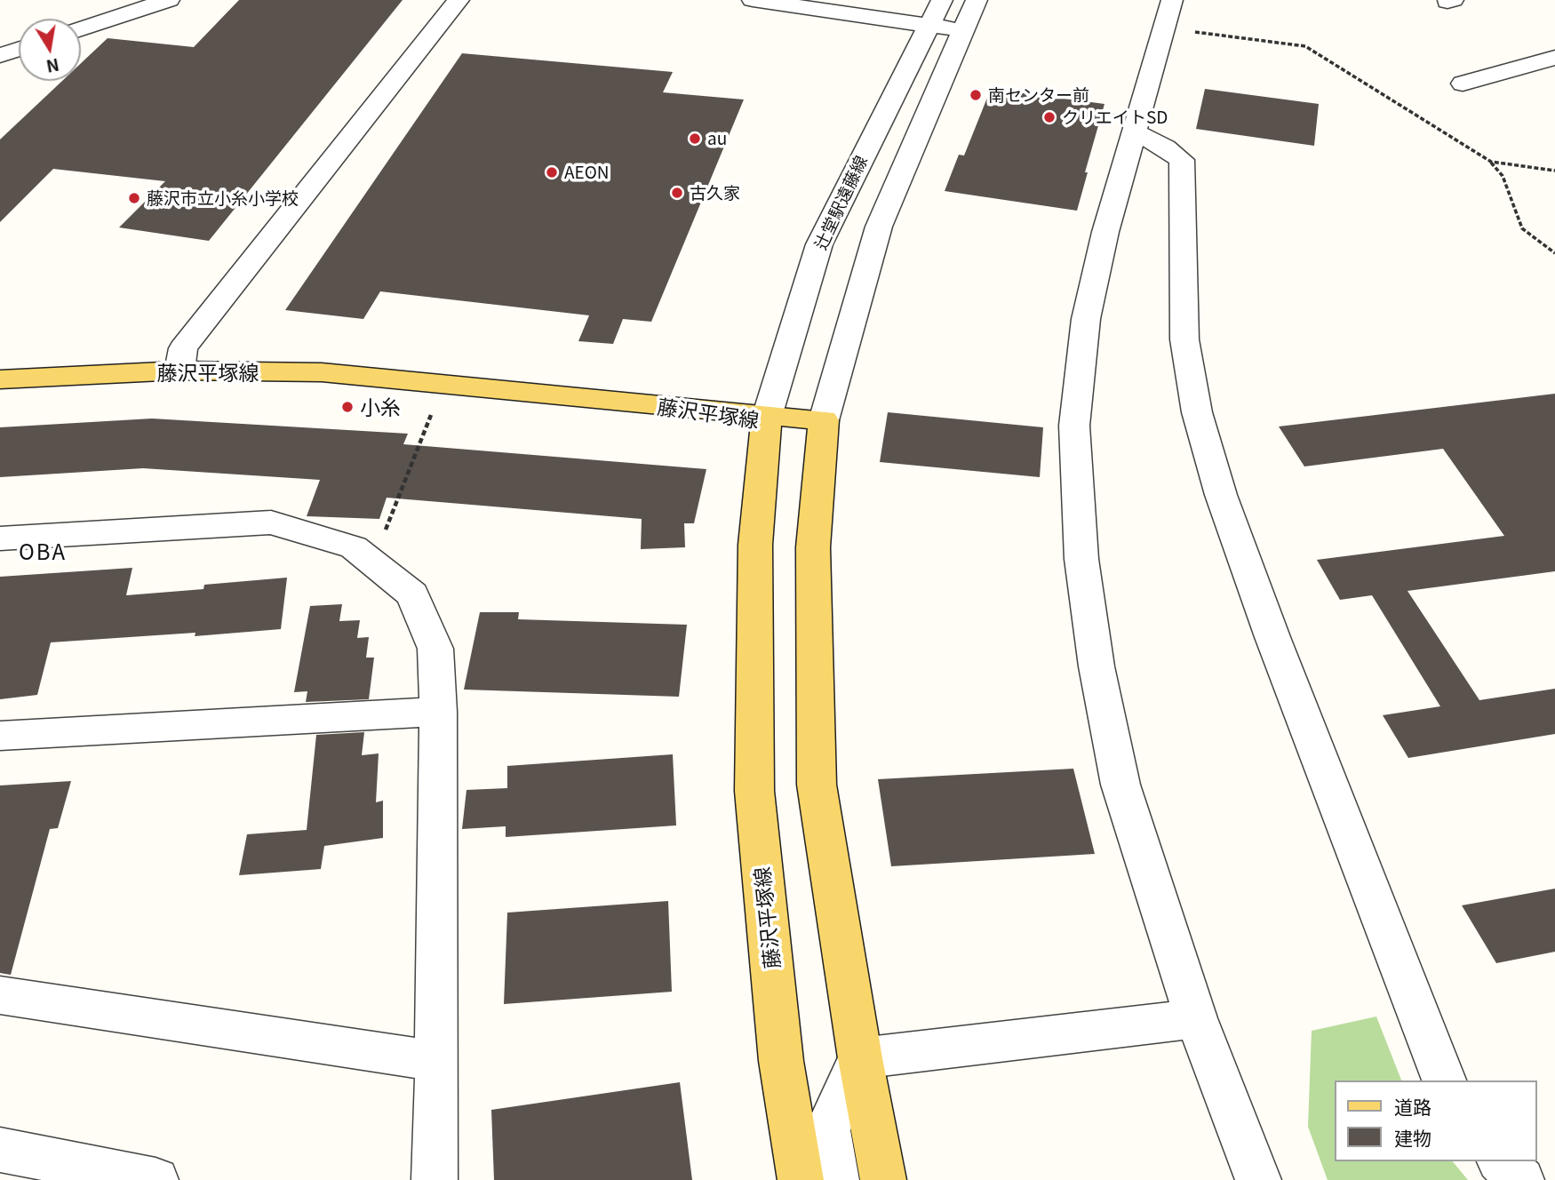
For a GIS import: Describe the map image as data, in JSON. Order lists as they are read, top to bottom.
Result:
{
  "streets": {
    "main road": ["藤沢平塚線"],
    "street": ["辻堂駅遠藤線"]
  },
  "crossings": [
    ["辻堂駅遠藤線", "藤沢平塚線"]
  ],
  "districts": ["OBA"],
  "places": [
    "南センター前",
    "クリエイトSD",
    "au",
    "AEON",
    "古久家",
    "藤沢市立小糸小学校",
    "小糸"
  ],
  "legend": ["道路", "建物"],
  "north": "bottom"
}
